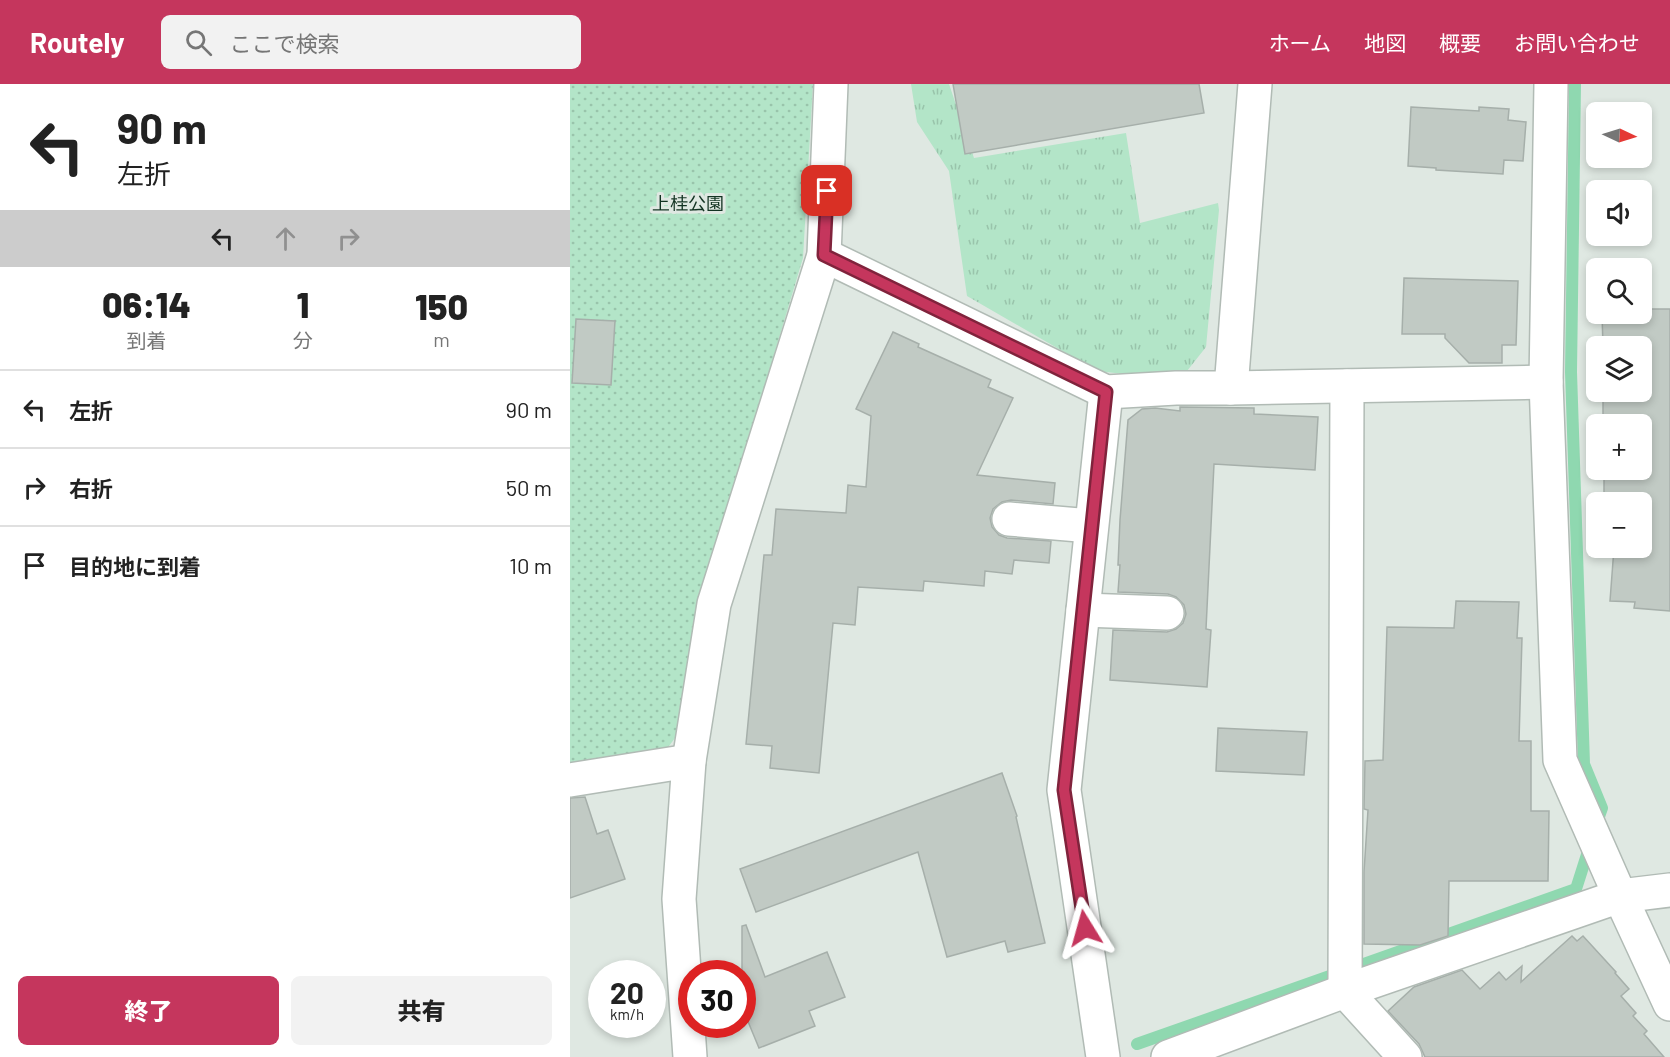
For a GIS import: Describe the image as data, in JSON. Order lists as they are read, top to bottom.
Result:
{
  "parks": ["上桂公園"],
  "north": "right",
  "page": {
    "header": "Routely",
    "search": "ここで検索",
    "nav": [
      "ホーム",
      "地図",
      "概要",
      "お問い合わせ"
    ],
    "turn": ["90 m", "左折"],
    "map_buttons": ["+", "−"],
    "eta": [
      "06:14",
      "到着",
      "1",
      "分",
      "150",
      "m"
    ],
    "list": [
      {
        "name": "左折",
        "value": "90 m"
      },
      {
        "name": "右折",
        "value": "50 m"
      },
      {
        "name": "目的地に到着",
        "value": "10 m"
      }
    ],
    "speed": "20 km/h",
    "limit": "30",
    "buttons": ["終了", "共有"]
  }
}
